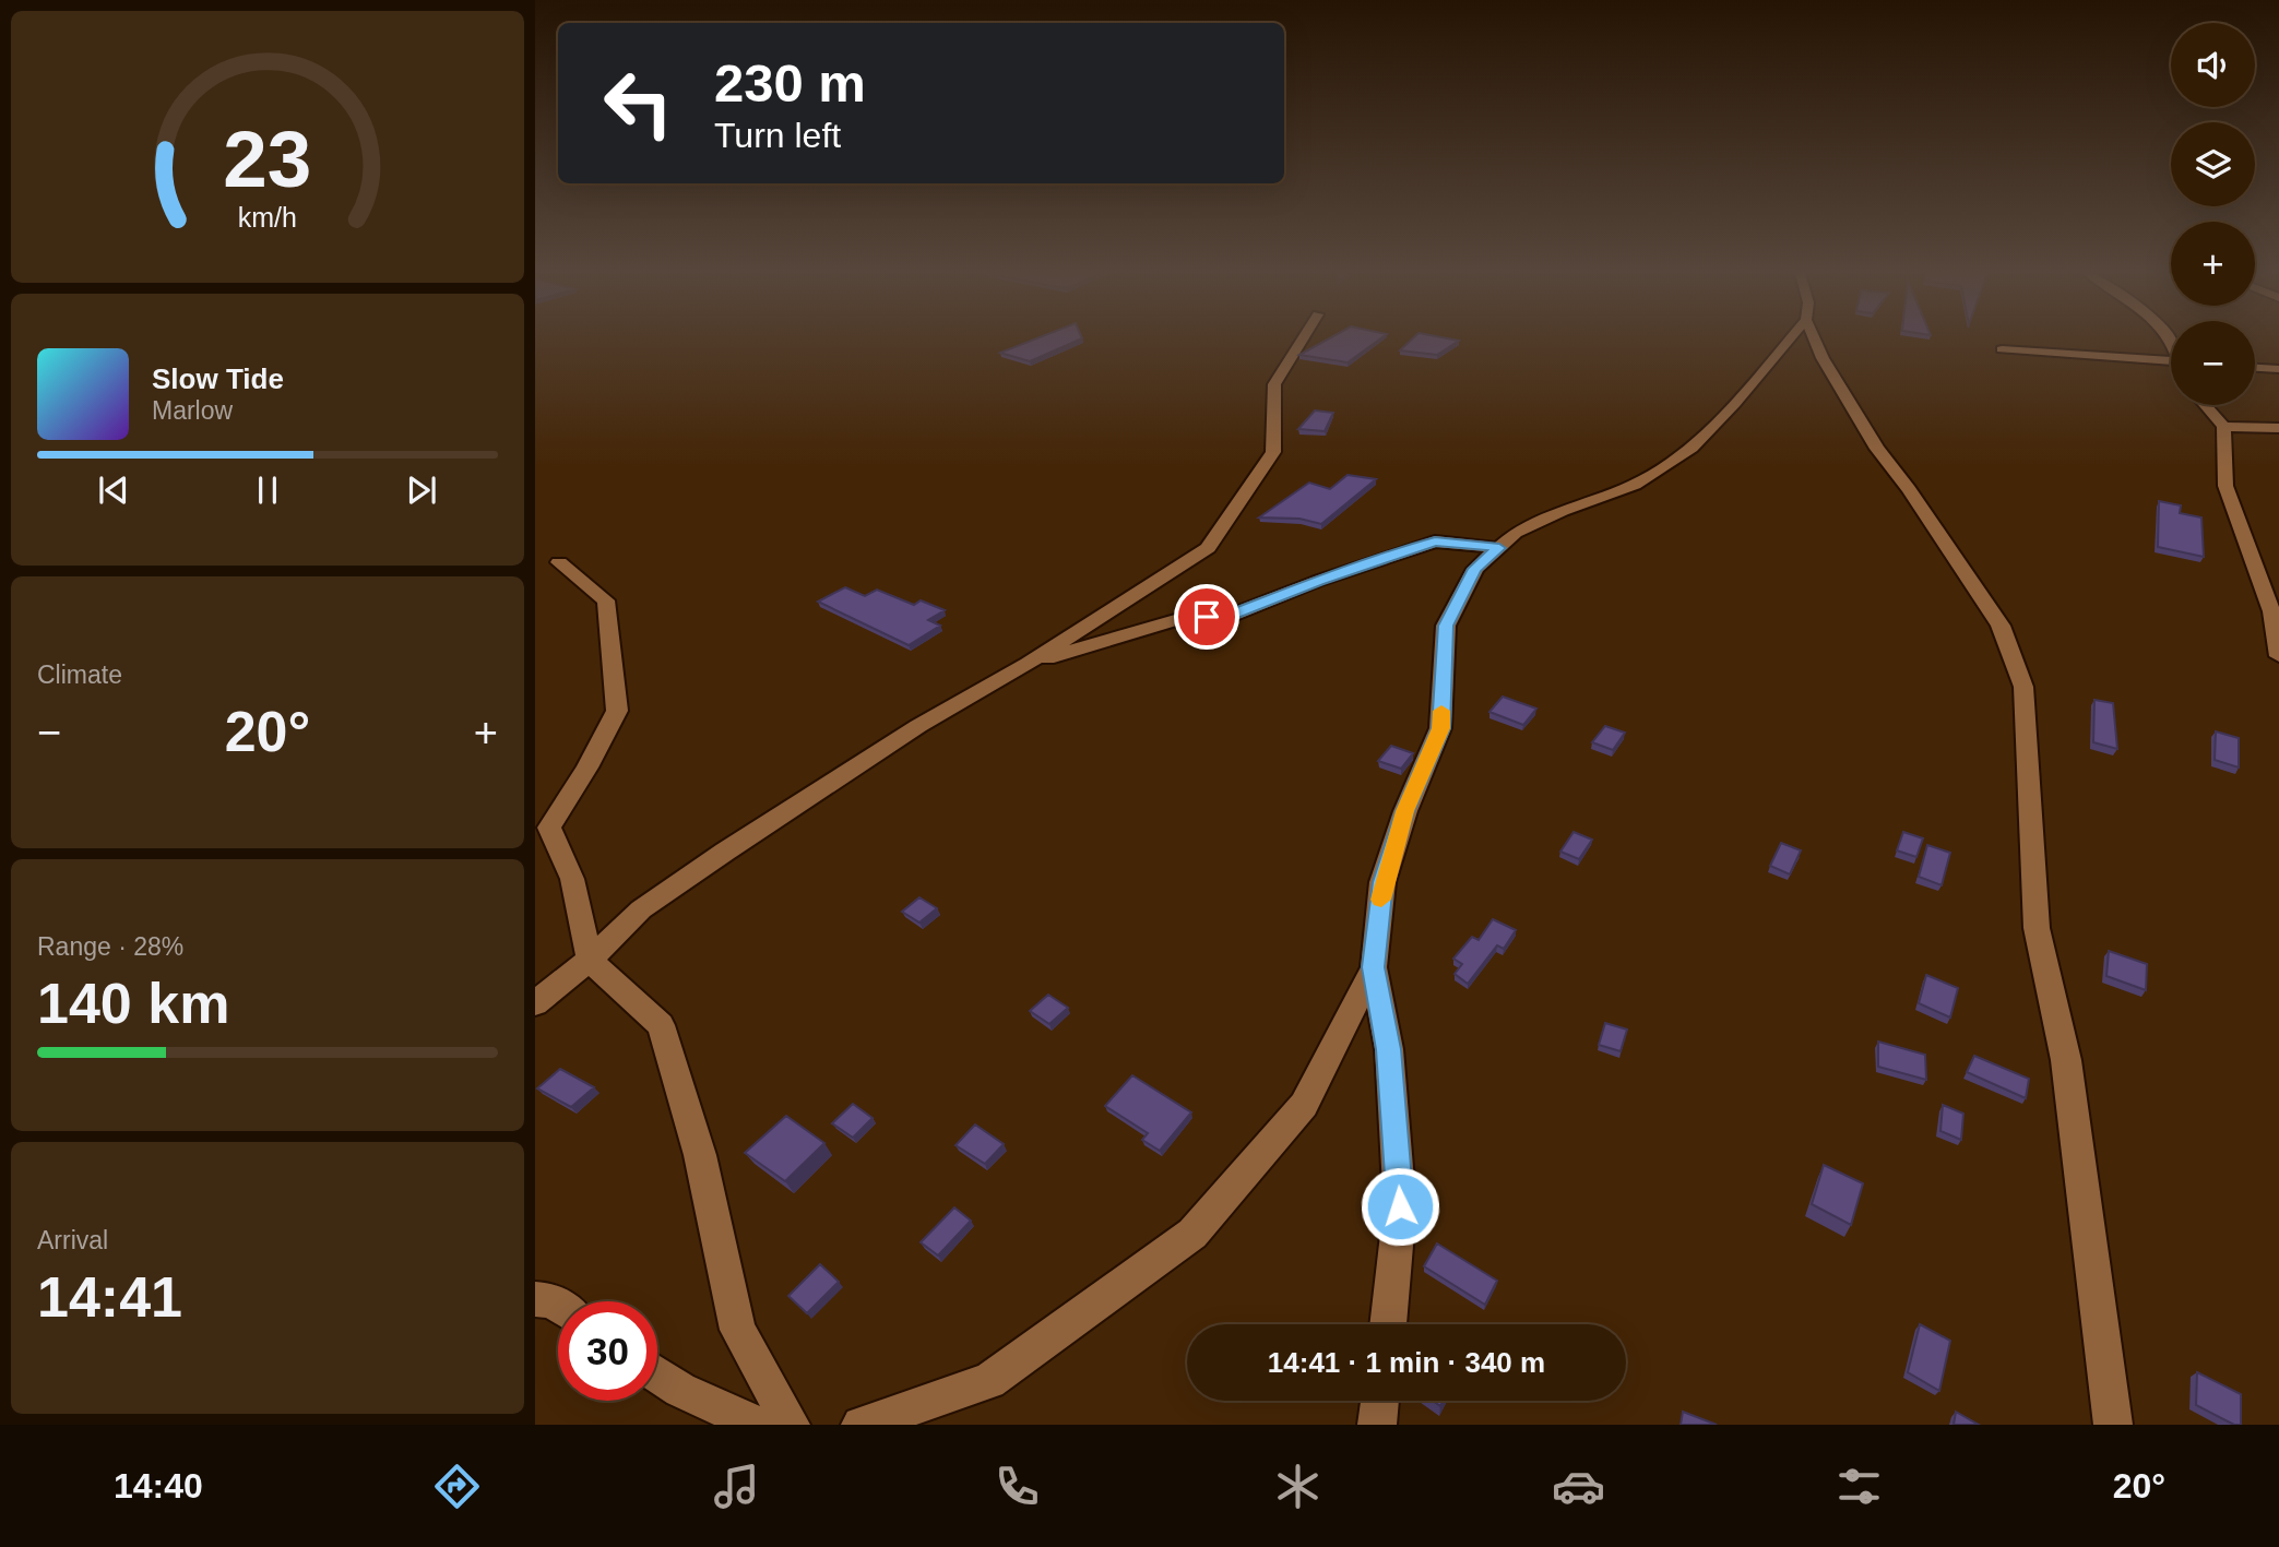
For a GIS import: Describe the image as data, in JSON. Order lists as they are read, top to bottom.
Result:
{
  "page": {
    "map_buttons": ["+", "−"],
    "turn": ["230 m", "Turn left"],
    "song": ["Slow Tide", "Marlow"],
    "tile": [
      "Climate",
      ["Range · 28%", "140 km"],
      ["Arrival", "14:41"]
    ],
    "heat": ["−", "20°", "+"],
    "limit": "30",
    "trip": "14:41 · 1 min · 340 m",
    "tabs": ["14:40", "20°"],
    "gauge": ["23", "km/h"]
  }
}
